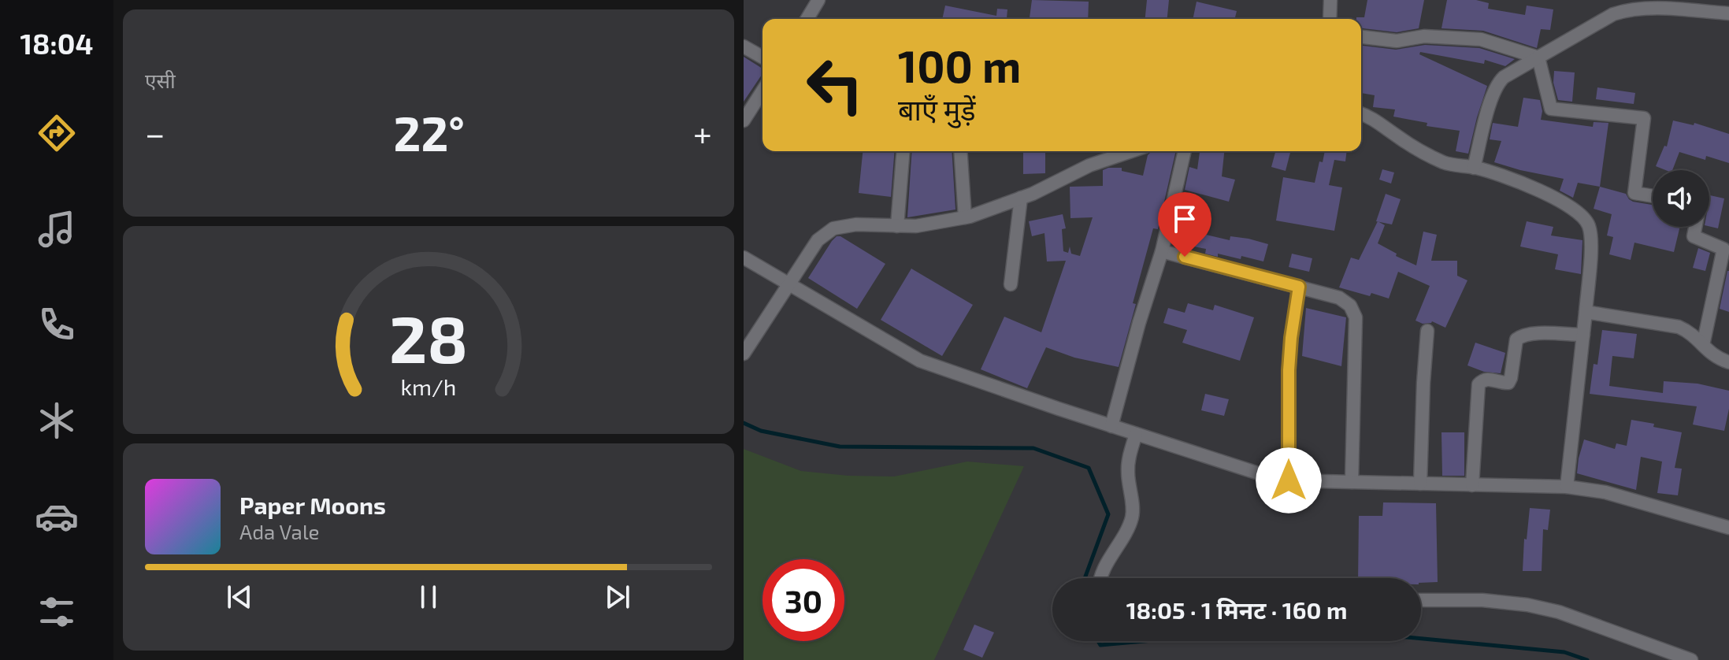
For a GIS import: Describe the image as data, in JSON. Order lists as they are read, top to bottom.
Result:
{
  "page": {
    "tabs": "18:04",
    "tile": "एसी",
    "turn": ["100 m", "बाएँ मुड़ें"],
    "heat": ["−", "22°", "+"],
    "song": ["Paper Moons", "Ada Vale"],
    "limit": "30",
    "trip": "18:05 · 1 मिनट · 160 m",
    "gauge": ["28", "km/h"]
  }
}
